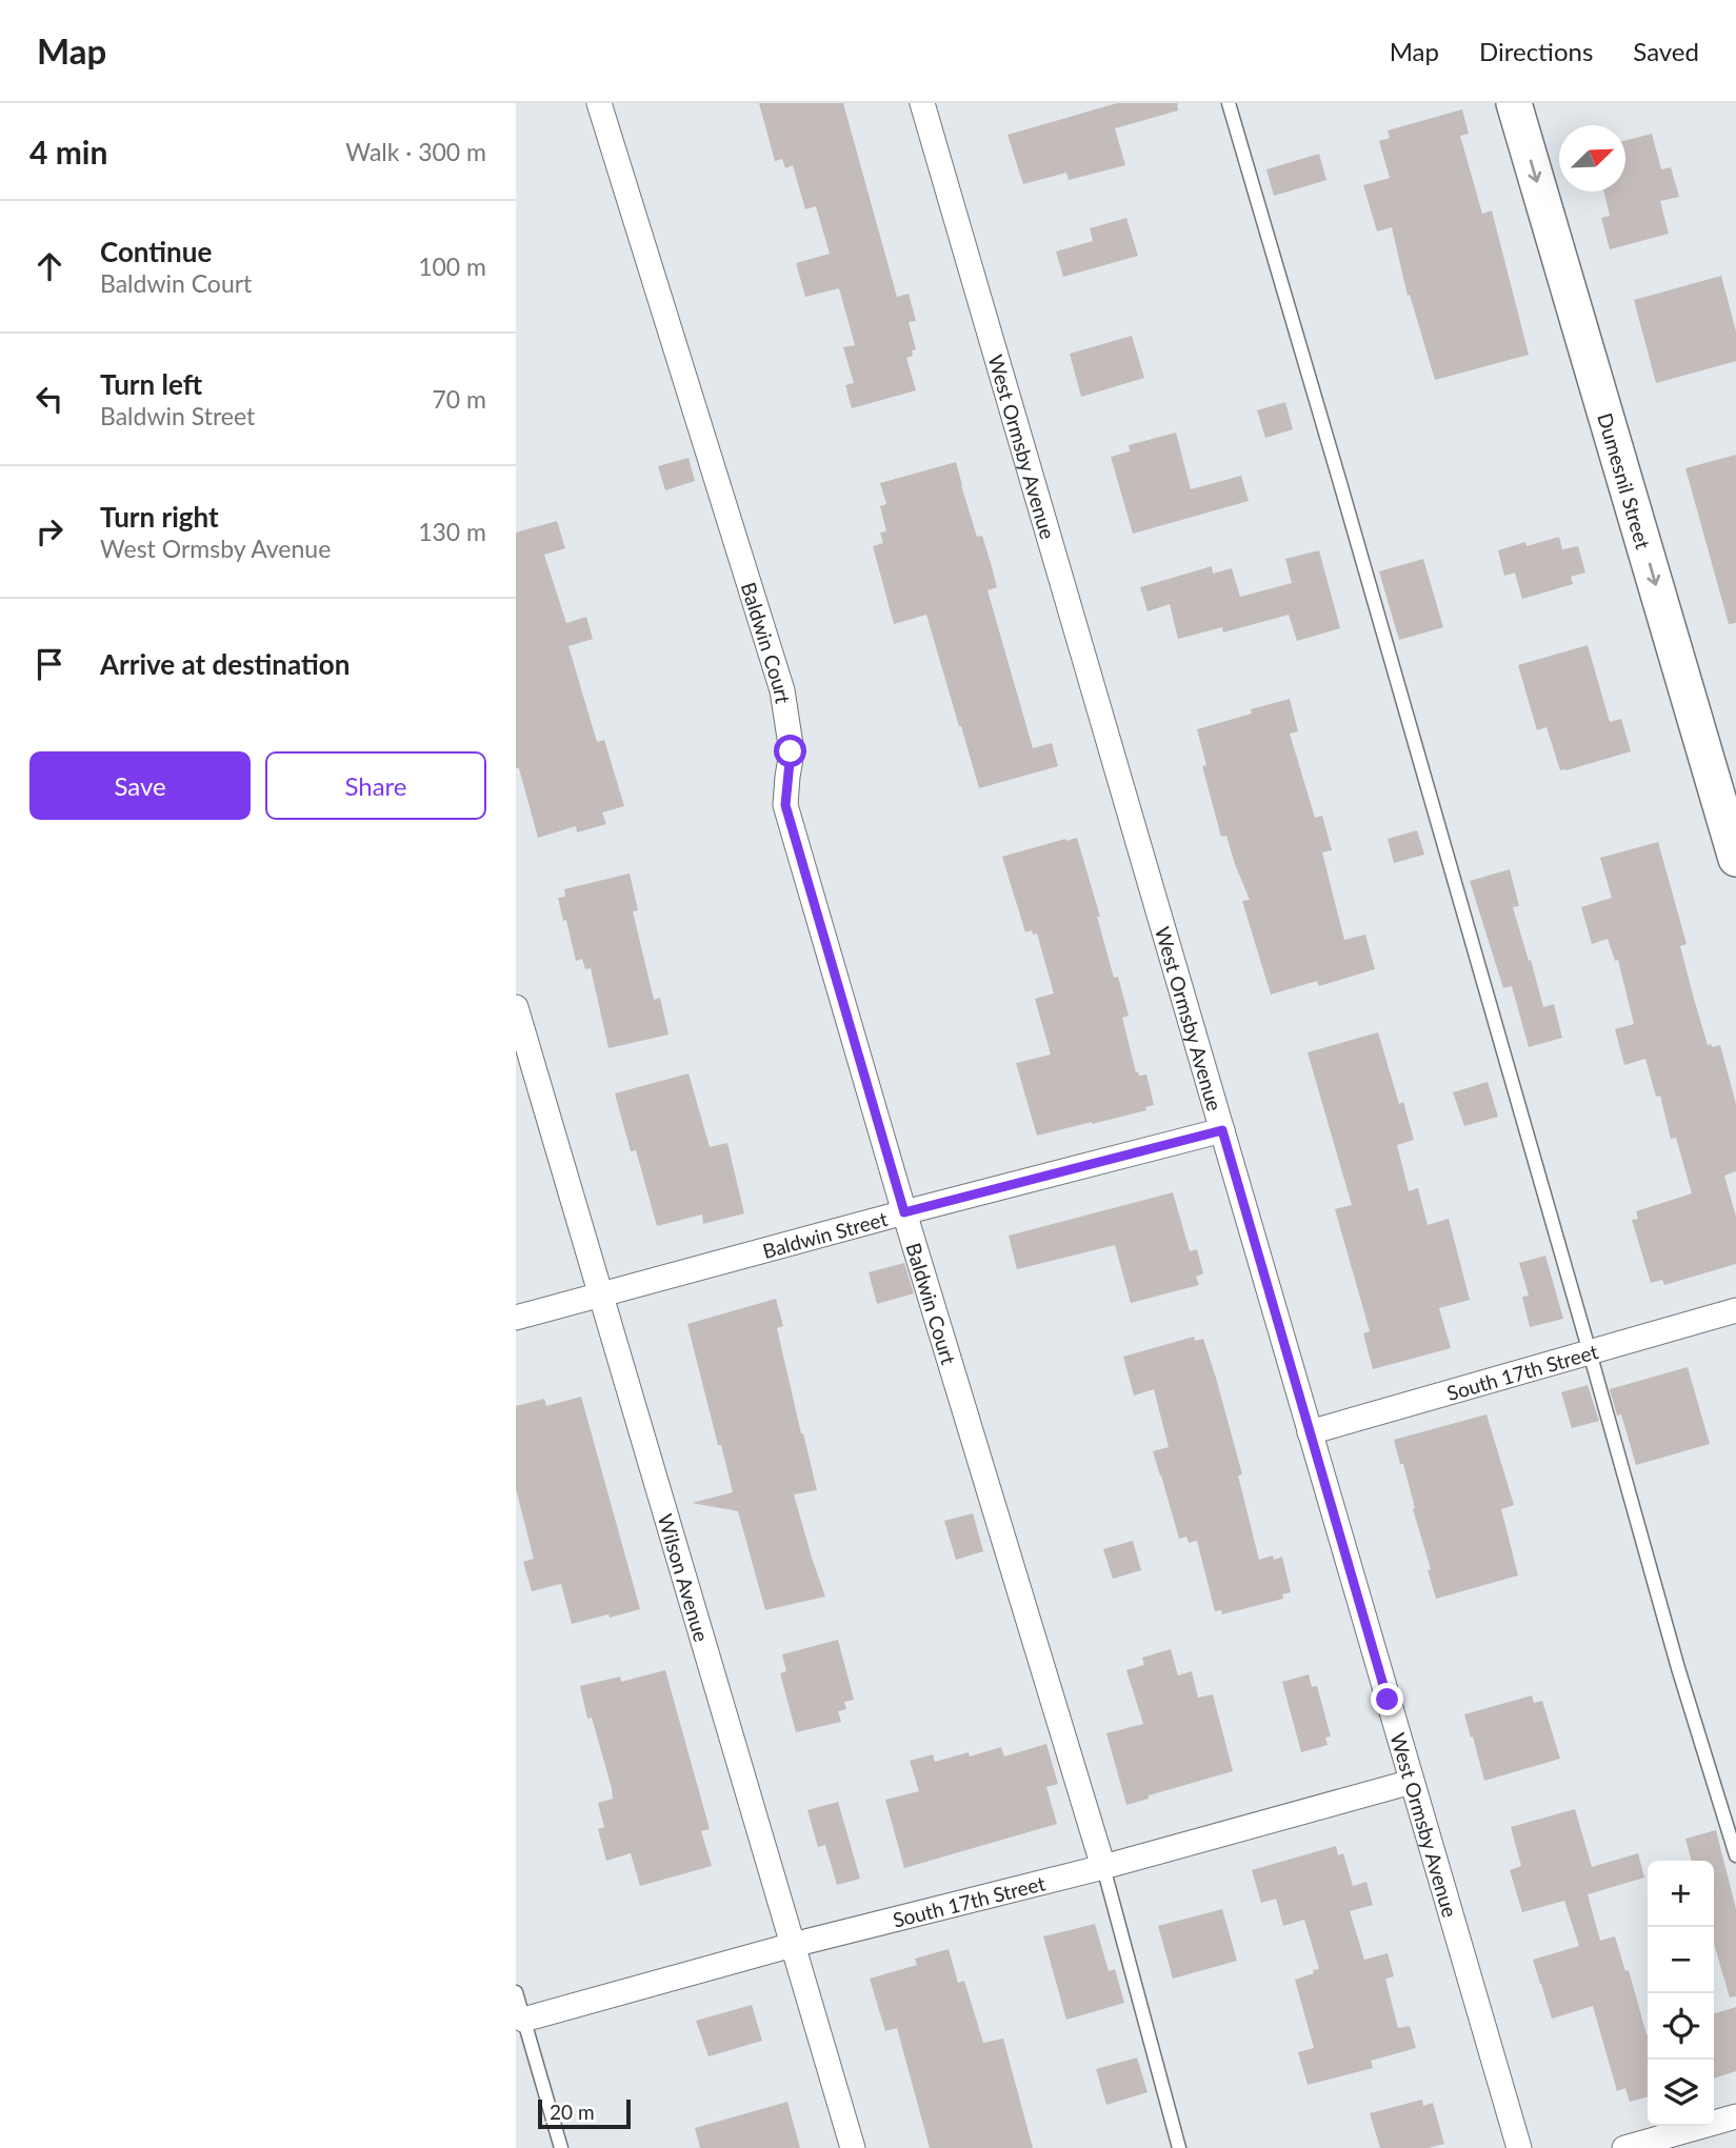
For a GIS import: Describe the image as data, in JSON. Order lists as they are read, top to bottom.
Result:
{
  "streets": {
    "main road": ["Dumesnil Street"],
    "street": [
      "West Ormsby Avenue",
      "Baldwin Court",
      "Baldwin Street",
      "South 17th Street",
      "Wilson Avenue"
    ]
  },
  "crossings": [
    ["West Ormsby Avenue", "Baldwin Street"],
    ["West Ormsby Avenue", "South 17th Street"],
    ["Baldwin Court", "Baldwin Street"],
    ["Baldwin Court", "South 17th Street"],
    ["Baldwin Street", "Wilson Avenue"],
    ["South 17th Street", "Wilson Avenue"]
  ],
  "one_way": ["Dumesnil Street"],
  "scale_bar": "20 m",
  "north": "top right",
  "page": {
    "header": "Map",
    "nav": ["Map", "Directions", "Saved"],
    "heading": ["4 min", "Walk · 300 m"],
    "list": [
      ["Continue", "Baldwin Court", "100 m"],
      ["Turn left", "Baldwin Street", "70 m"],
      ["Turn right", "West Ormsby Avenue", "130 m"],
      "Arrive at destination"
    ],
    "buttons": ["Save", "Share"],
    "map_buttons": ["+", "−"],
    "scale": "20 m"
  }
}
